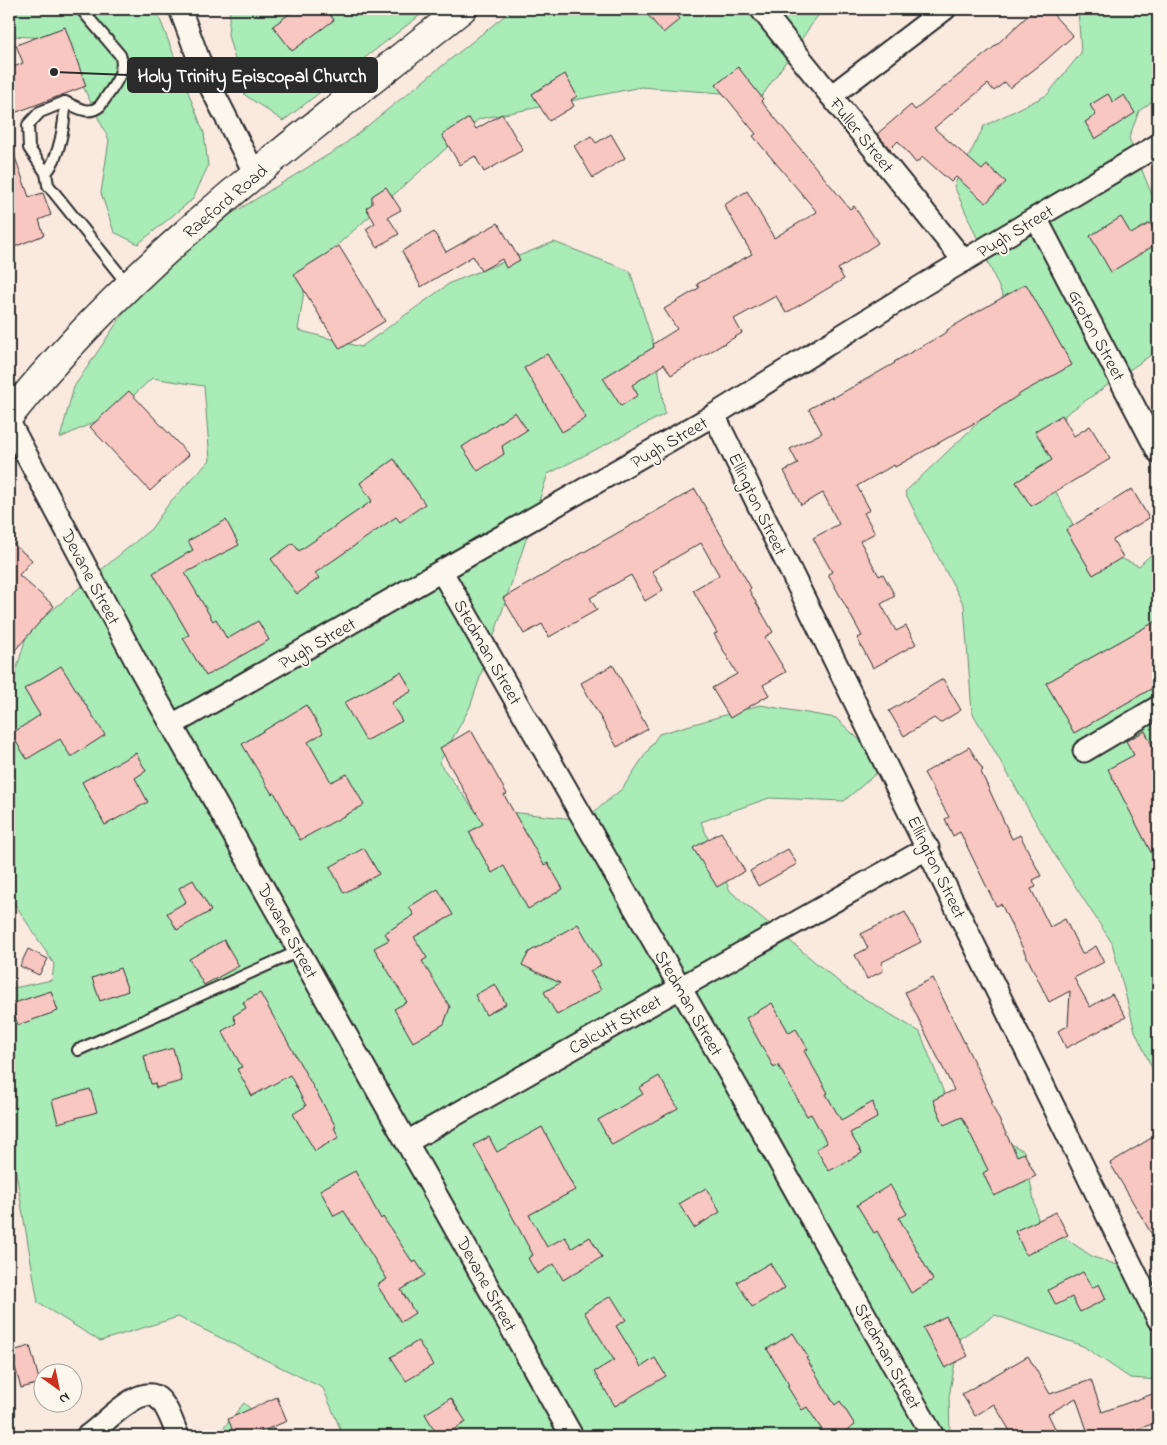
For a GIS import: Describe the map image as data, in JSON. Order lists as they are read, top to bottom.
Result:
{
  "streets": {
    "main road": ["Raeford Road"],
    "street": [
      "Fuller Street",
      "Pugh Street",
      "Groton Street",
      "Ellington Street",
      "Devane Street",
      "Stedman Street",
      "Calcutt Street"
    ]
  },
  "crossings": [
    ["Fuller Street", "Pugh Street"],
    ["Pugh Street", "Groton Street"],
    ["Pugh Street", "Ellington Street"],
    ["Pugh Street", "Devane Street"],
    ["Pugh Street", "Stedman Street"],
    ["Ellington Street", "Calcutt Street"],
    ["Devane Street", "Calcutt Street"],
    ["Stedman Street", "Calcutt Street"]
  ],
  "places": ["Holy Trinity Episcopal Church"],
  "north": "bottom right"
}
